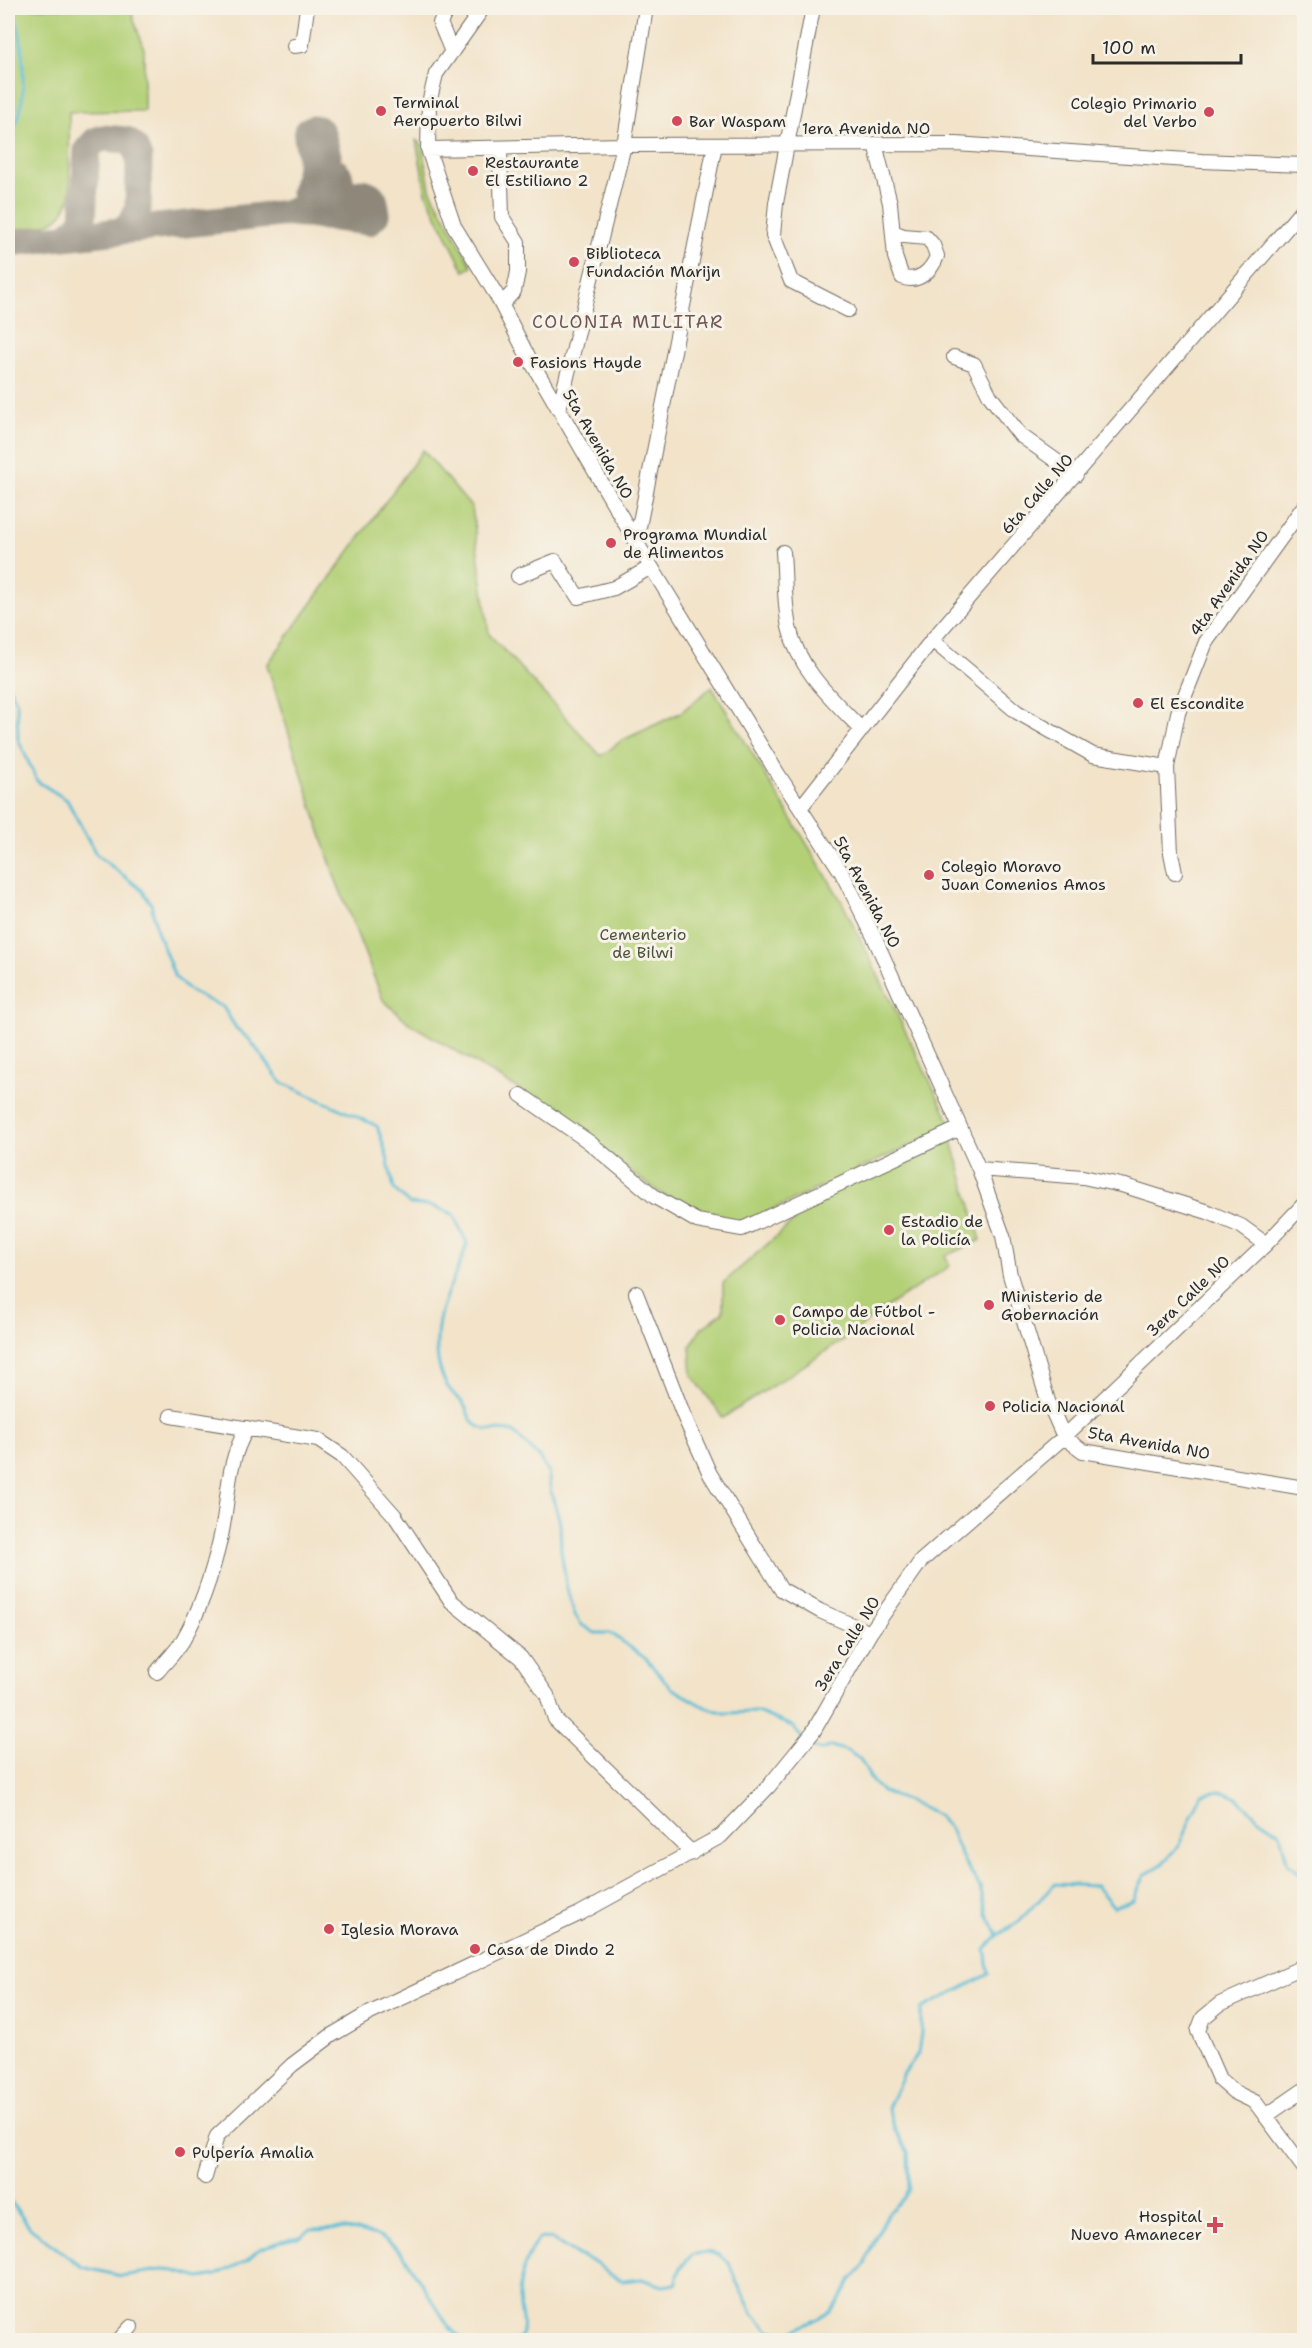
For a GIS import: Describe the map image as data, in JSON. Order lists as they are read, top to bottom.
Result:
{
  "streets": {
    "street": [
      "1era Avenida NO",
      "5ta Avenida NO",
      "6ta Calle NO",
      "4ta Avenida NO",
      "3era Calle NO"
    ]
  },
  "crossings": [
    ["1era Avenida NO", "5ta Avenida NO"],
    ["5ta Avenida NO", "6ta Calle NO"],
    ["5ta Avenida NO", "3era Calle NO"]
  ],
  "districts": ["COLONIA MILITAR"],
  "parks": ["Cementerio de Bilwi"],
  "places": {
    "other": [
      "Terminal Aeropuerto Bilwi",
      "Colegio Primario del Verbo",
      "Bar Waspam",
      "Restaurante El Estiliano 2",
      "Biblioteca Fundación Marijn",
      "Fasions Hayde",
      "Programa Mundial de Alimentos",
      "El Escondite",
      "Colegio Moravo Juan Comenios Amos",
      "Estadio de la Policía",
      "Ministerio de Gobernación",
      "Campo de Fútbol - Policia Nacional",
      "Policia Nacional",
      "Iglesia Morava",
      "Casa de Dindo 2",
      "Pulpería Amalia"
    ],
    "health": ["Hospital Nuevo Amanecer"]
  },
  "scale_bar": "100 m"
}
